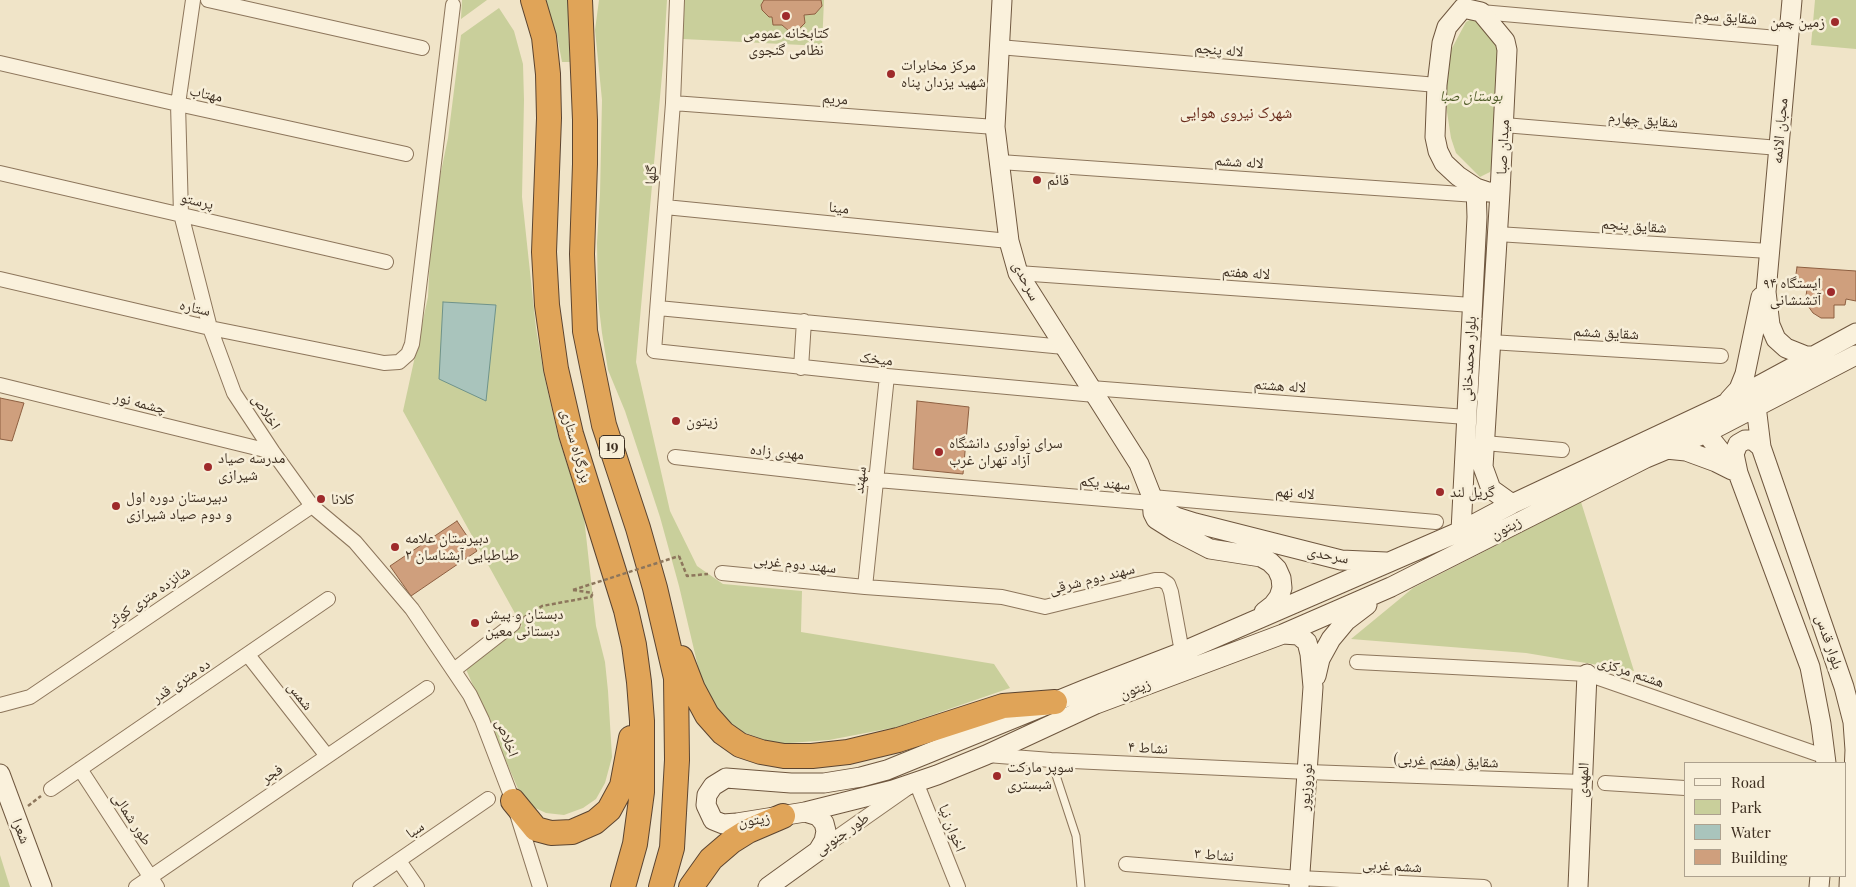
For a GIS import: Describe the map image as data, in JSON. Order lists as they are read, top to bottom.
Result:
{
  "streets": {
    "highway": ["بزرگراه ستاری", "19"],
    "main road": [
      "محبان الائمه",
      "میدان صبا",
      "سرحدی",
      "بلوار محمدخانی",
      "زیتون",
      "بلوار قدس",
      "المهدی",
      "نوروزپور",
      "شعرا",
      "طور جنوبی"
    ],
    "street": [
      "شقایق سوم",
      "لاله پنجم",
      "مهتاب",
      "مریم",
      "شقایق چهارم",
      "لاله ششم",
      "گلها",
      "پرستو",
      "مینا",
      "شقایق پنجم",
      "لاله هفتم",
      "ستاره",
      "شقایق ششم",
      "میخک",
      "لاله هشتم",
      "چشمه نور",
      "اخلاص",
      "مهدی زاده",
      "سهند",
      "سهند يكم",
      "لاله نهم",
      "سهند دوم غربی",
      "سهند دوم شرقی",
      "شانزده متری کوثر",
      "هشتم مرکزی",
      "ده متری قدر",
      "شمس",
      "نشاط ۴",
      "شقایق (هفتم غربی)",
      "فجر",
      "طور شمالی",
      "اخوان نیا",
      "سبا",
      "نشاط ۳",
      "ششم غربی"
    ]
  },
  "crossings": [
    ["شقایق سوم", "محبان الائمه"],
    ["شقایق سوم", "میدان صبا"],
    ["لاله پنجم", "میدان صبا"],
    ["لاله پنجم", "سرحدی"],
    ["مهتاب", "اخلاص"],
    ["مریم", "گلها"],
    ["مریم", "سرحدی"],
    ["شقایق چهارم", "محبان الائمه"],
    ["شقایق چهارم", "میدان صبا"],
    ["محبان الائمه", "شقایق پنجم"],
    ["میدان صبا", "لاله ششم"],
    ["میدان صبا", "بلوار محمدخانی"],
    ["لاله ششم", "سرحدی"],
    ["لاله ششم", "بلوار محمدخانی"],
    ["گلها", "مینا"],
    ["گلها", "میخک"],
    ["پرستو", "اخلاص"],
    ["مینا", "سرحدی"],
    ["شقایق پنجم", "بلوار محمدخانی"],
    ["لاله هفتم", "سرحدی"],
    ["لاله هفتم", "بلوار محمدخانی"],
    ["سرحدی", "میخک"],
    ["سرحدی", "لاله هشتم"],
    ["سرحدی", "سهند يكم"],
    ["سرحدی", "لاله نهم"],
    ["سرحدی", "زیتون"],
    ["ستاره", "اخلاص"],
    ["شقایق ششم", "بلوار محمدخانی"],
    ["میخک", "لاله هشتم"],
    ["میخک", "سهند"],
    ["بلوار محمدخانی", "لاله هشتم"],
    ["بلوار محمدخانی", "زیتون"],
    ["چشمه نور", "اخلاص"],
    ["اخلاص", "شانزده متری کوثر"],
    ["مهدی زاده", "سهند"],
    ["مهدی زاده", "سهند يكم"],
    ["سهند", "سهند يكم"],
    ["سهند", "سهند دوم غربی"],
    ["سهند", "سهند دوم شرقی"],
    ["سهند يكم", "لاله نهم"],
    ["زیتون", "سهند دوم شرقی"],
    ["زیتون", "بلوار قدس"],
    ["زیتون", "نشاط ۴"],
    ["زیتون", "نوروزپور"],
    ["زیتون", "اخوان نیا"],
    ["زیتون", "طور جنوبی"],
    ["سهند دوم غربی", "سهند دوم شرقی"],
    ["بلوار قدس", "هشتم مرکزی"],
    ["هشتم مرکزی", "المهدی"],
    ["ده متری قدر", "شمس"],
    ["ده متری قدر", "طور شمالی"],
    ["شمس", "فجر"],
    ["نشاط ۴", "شقایق (هفتم غربی)"],
    ["نشاط ۴", "نوروزپور"],
    ["شقایق (هفتم غربی)", "المهدی"],
    ["شقایق (هفتم غربی)", "نوروزپور"],
    ["فجر", "طور شمالی"],
    ["نوروزپور", "نشاط ۳"],
    ["نوروزپور", "ششم غربی"],
    ["اخوان نیا", "طور جنوبی"],
    ["نشاط ۳", "ششم غربی"]
  ],
  "districts": ["شهرک نیروی هوایی"],
  "parks": ["بوستان صبا"],
  "places": [
    "کتابخانه عمومی نظامی گنجوی",
    "زمین چمن",
    "مرکز مخابرات شهید یزدان پناه",
    "قائم",
    "ایستگاه ۹۴ آتشنشانی",
    "زیتون",
    "سرای نوآوری دانشگاه آزاد تهران غرب",
    "مدرسه صیاد شیرازی",
    "گریل لند",
    "کلانا",
    "دبیرستان دوره اول‌ و دوم صیاد شیرازی",
    "دبیرستان علامه طباطبایی آبشناسان ۲",
    "دبستان و پیش دبستانی معین",
    "سوپر مارکت شبستری"
  ],
  "legend": [
    "Road",
    "Park",
    "Water",
    "Building"
  ]
}
